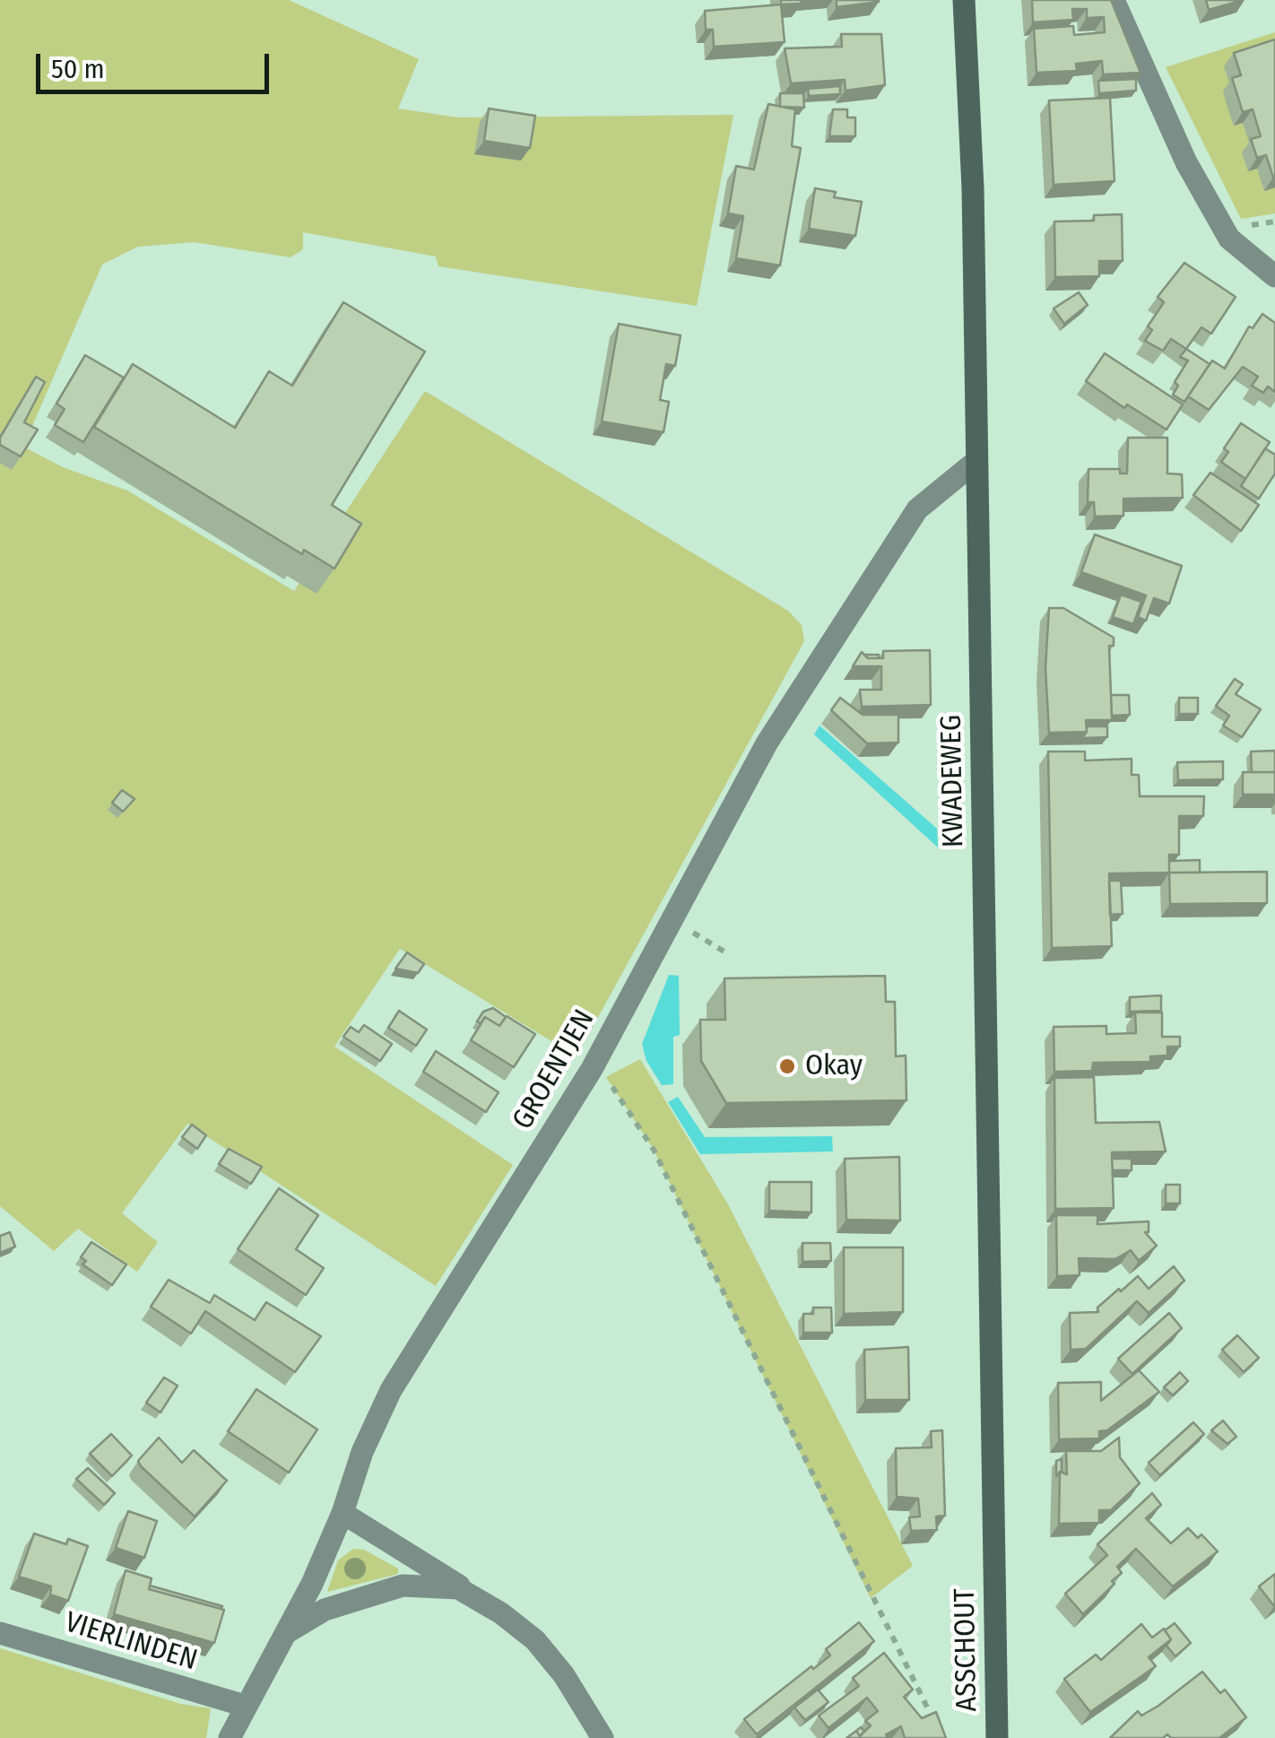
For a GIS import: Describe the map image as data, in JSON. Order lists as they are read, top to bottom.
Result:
{
  "streets": {
    "main road": ["KWADEWEG", "ASSCHOUT"],
    "street": ["GROENTJEN", "VIERLINDEN"]
  },
  "crossings": [
    ["KWADEWEG", "GROENTJEN"],
    ["KWADEWEG", "ASSCHOUT"],
    ["GROENTJEN", "VIERLINDEN"]
  ],
  "places": ["Okay"],
  "scale_bar": "50 m"
}
